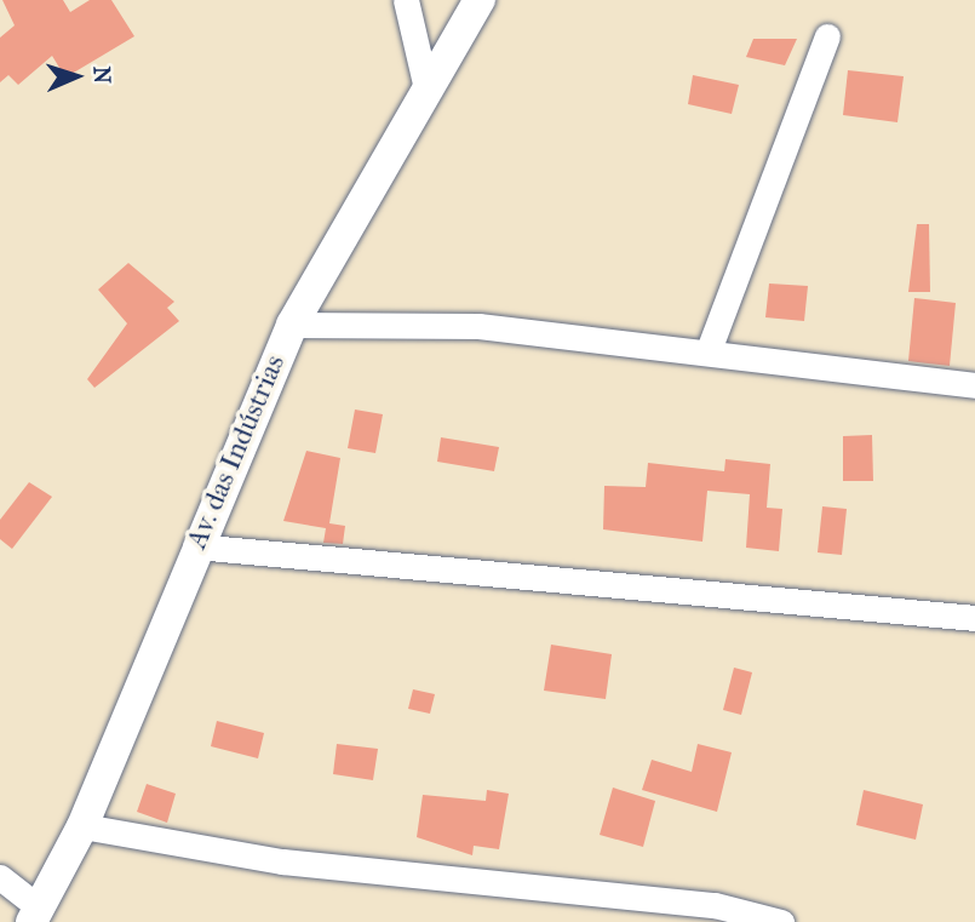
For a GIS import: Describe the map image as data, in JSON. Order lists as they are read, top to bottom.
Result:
{
  "streets": {
    "street": ["Av. das Indústrias"]
  },
  "north": "right"
}
